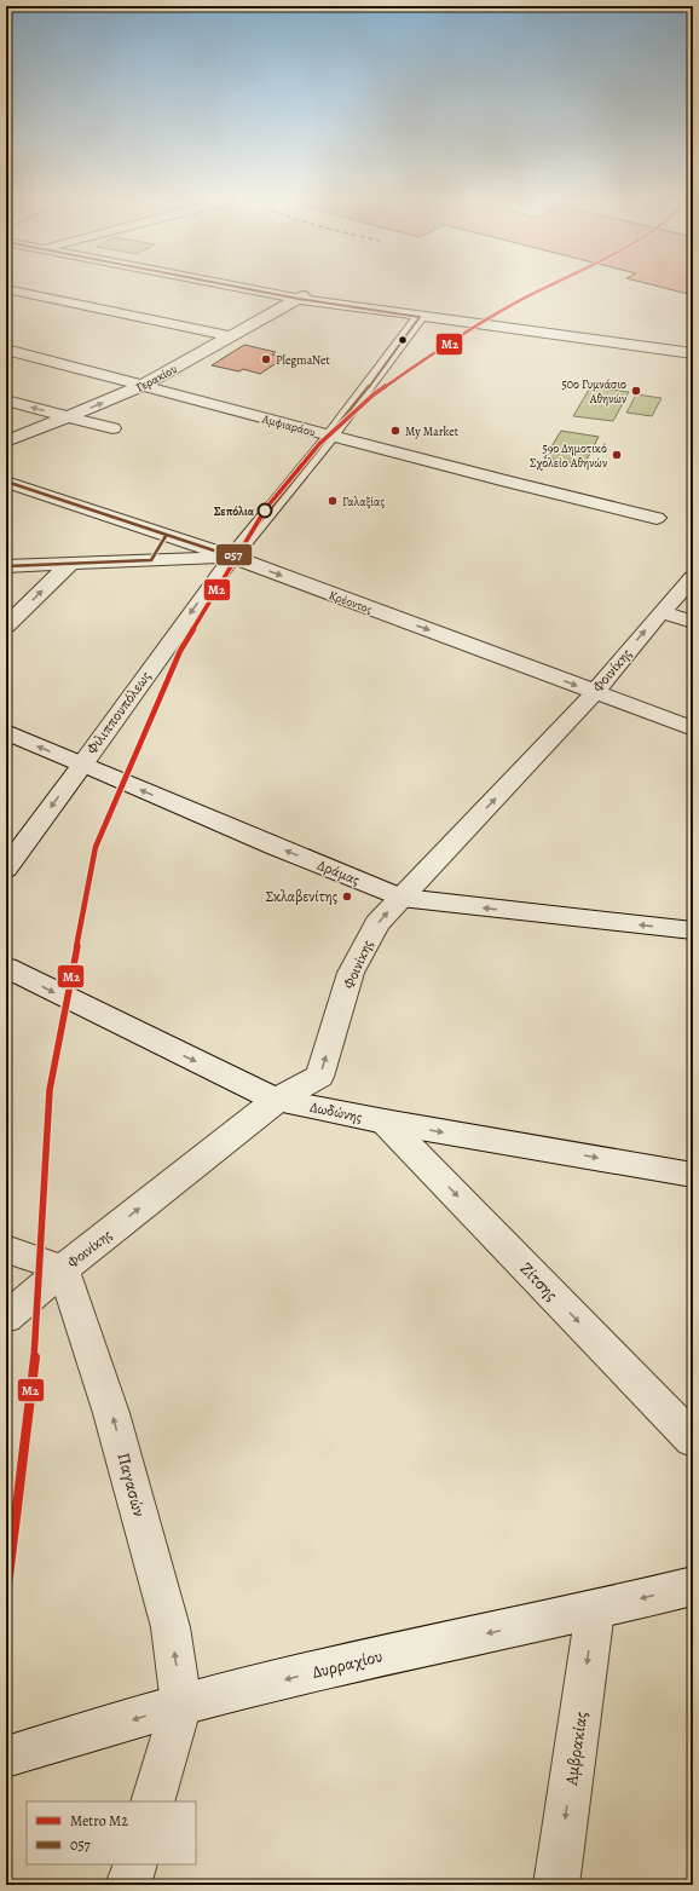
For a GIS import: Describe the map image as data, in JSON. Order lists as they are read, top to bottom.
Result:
{
  "streets": {
    "street": [
      "Γερακίου",
      "Αμφιαράου",
      "Κρέοντος",
      "Φοινίκης",
      "Φιλιππουπόλεως",
      "Δράμας",
      "Δωδώνης",
      "Ζίτσης",
      "Παγασών",
      "Δυρραχίου",
      "Αμβρακίας"
    ]
  },
  "crossings": [
    ["Γερακίου", "Αμφιαράου"],
    ["Αμφιαράου", "Φιλιππουπόλεως"],
    ["Κρέοντος", "Φοινίκης"],
    ["Κρέοντος", "Φιλιππουπόλεως"],
    ["Φοινίκης", "Δράμας"],
    ["Φοινίκης", "Δωδώνης"],
    ["Φοινίκης", "Παγασών"],
    ["Φιλιππουπόλεως", "Δράμας"],
    ["Δωδώνης", "Ζίτσης"],
    ["Παγασών", "Δυρραχίου"],
    ["Δυρραχίου", "Αμβρακίας"]
  ],
  "one_way": [
    "Κρέοντος",
    "Φοινίκης",
    "Δράμας",
    "Δωδώνης",
    "Ζίτσης",
    "Παγασών",
    "Δυρραχίου",
    "Αμβρακίας"
  ],
  "places": [
    "PlegmaNet",
    "50ο Γυμνάσιο Αθηνών",
    "My Market",
    "59ο Δημοτικό Σχολείο Αθηνών",
    "Γαλαξίας",
    "Σεπόλια",
    "Σκλαβενίτης"
  ],
  "lines": ["metro line Μ2", "transit line 057"],
  "legend": ["Metro Μ2", "057"]
}
